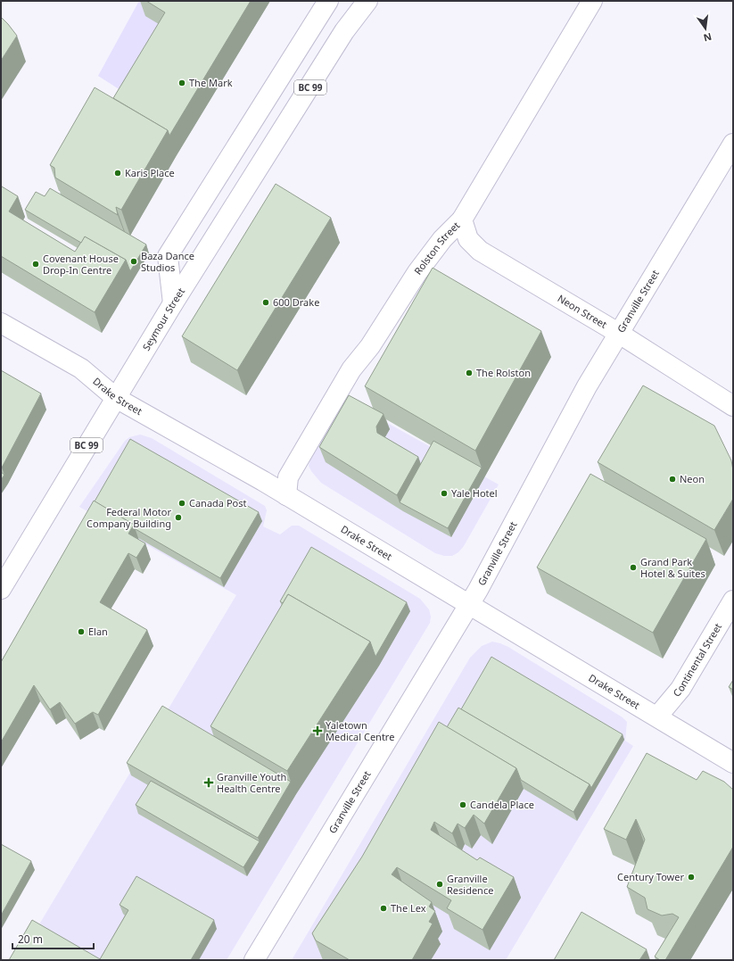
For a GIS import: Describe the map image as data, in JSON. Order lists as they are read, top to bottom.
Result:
{
  "streets": {
    "main road": [
      "BC 99",
      "Rolston Street",
      "Granville Street",
      "Neon Street",
      "Seymour Street",
      "Drake Street",
      "Continental Street"
    ]
  },
  "crossings": [
    ["Rolston Street", "Neon Street"],
    ["Rolston Street", "Drake Street"],
    ["Granville Street", "Neon Street"],
    ["Granville Street", "Drake Street"],
    ["Seymour Street", "Drake Street"],
    ["Drake Street", "Continental Street"]
  ],
  "places": {
    "other": [
      "The Mark",
      "Karis Place",
      "Baza Dance Studios",
      "Covenant House Drop-In Centre",
      "600 Drake",
      "The Rolston",
      "Neon",
      "Yale Hotel",
      "Canada Post",
      "Federal Motor Company Building",
      "Grand Park Hotel & Suites",
      "Elan",
      "Candela Place",
      "Century Tower",
      "Granville Residence",
      "The Lex"
    ],
    "health": ["Yaletown Medical Centre", "Granville Youth Health Centre"]
  },
  "scale_bar": "20 m",
  "north": "bottom"
}
